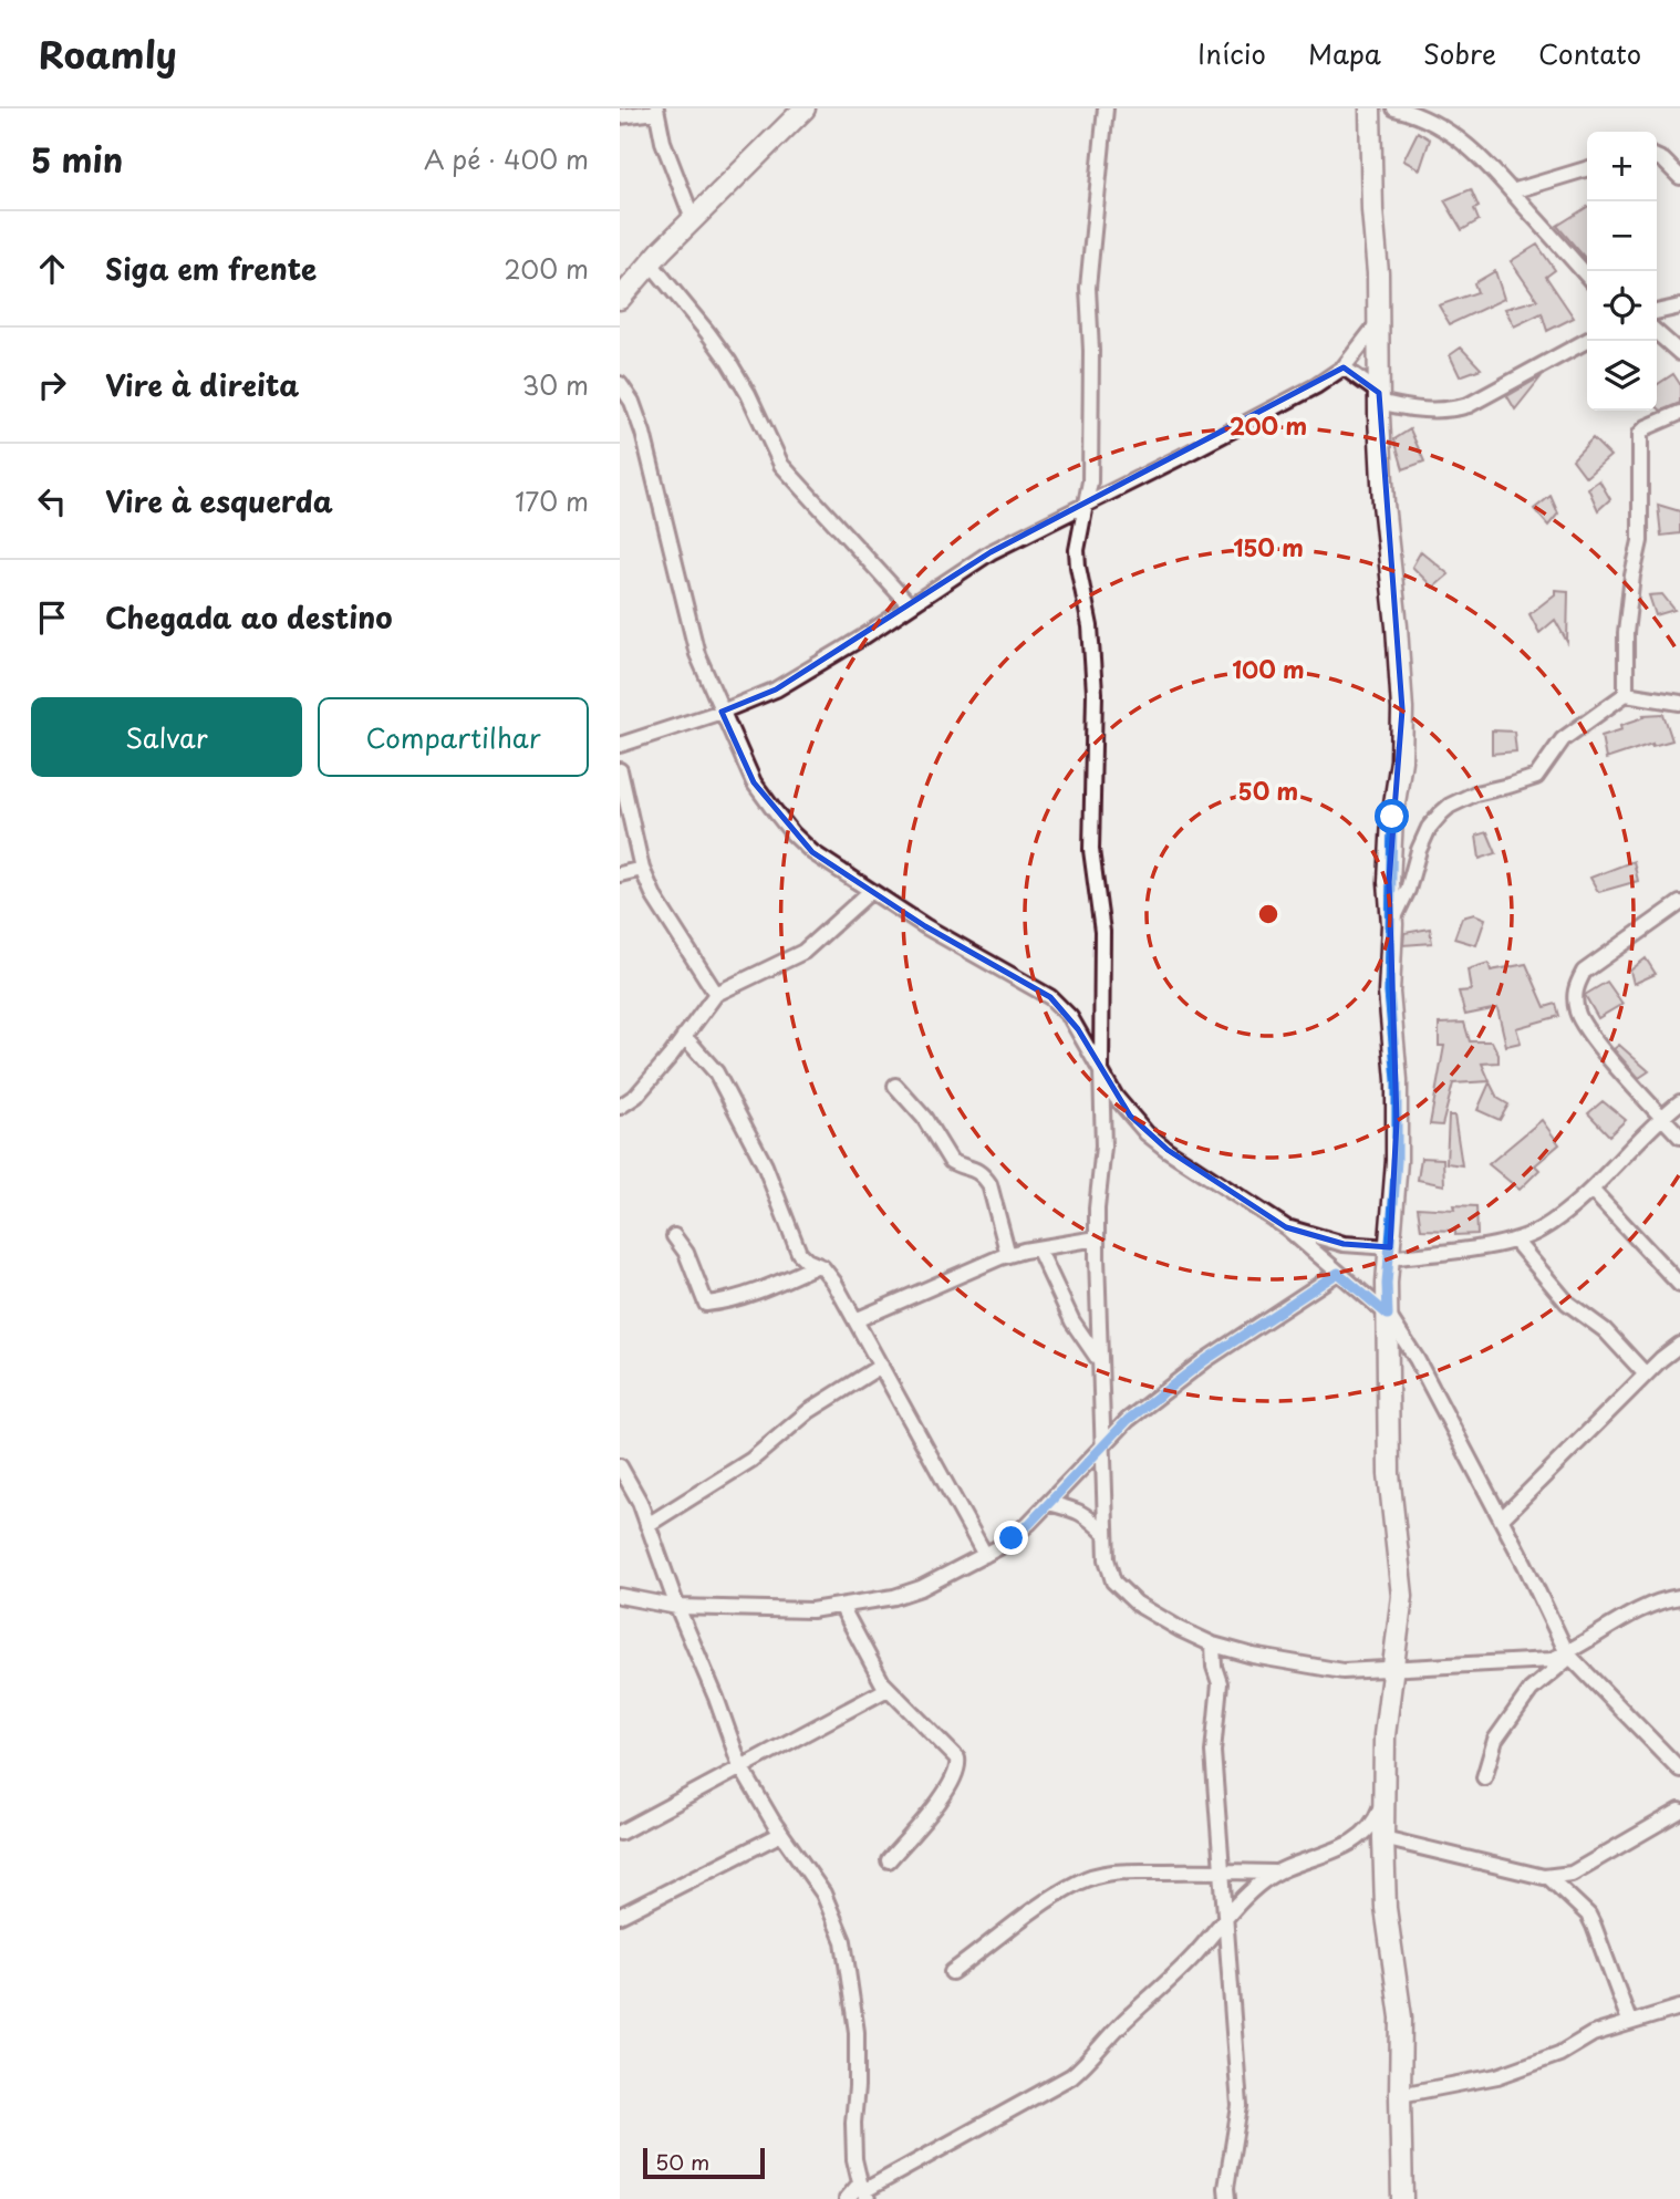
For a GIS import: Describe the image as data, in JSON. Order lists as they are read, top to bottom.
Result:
{
  "scale_bar": "50 m",
  "page": {
    "header": "Roamly",
    "nav": [
      "Início",
      "Mapa",
      "Sobre",
      "Contato"
    ],
    "heading": ["5 min", "A pé · 400 m"],
    "map_buttons": ["+", "−"],
    "list": [
      ["Siga em frente", "200 m"],
      ["Vire à direita", "30 m"],
      ["Vire à esquerda", "170 m"],
      "Chegada ao destino"
    ],
    "buttons": ["Salvar", "Compartilhar"],
    "scale": "50 m"
  },
  "rings": [
    "200 m",
    "150 m",
    "100 m",
    "50 m"
  ]
}
